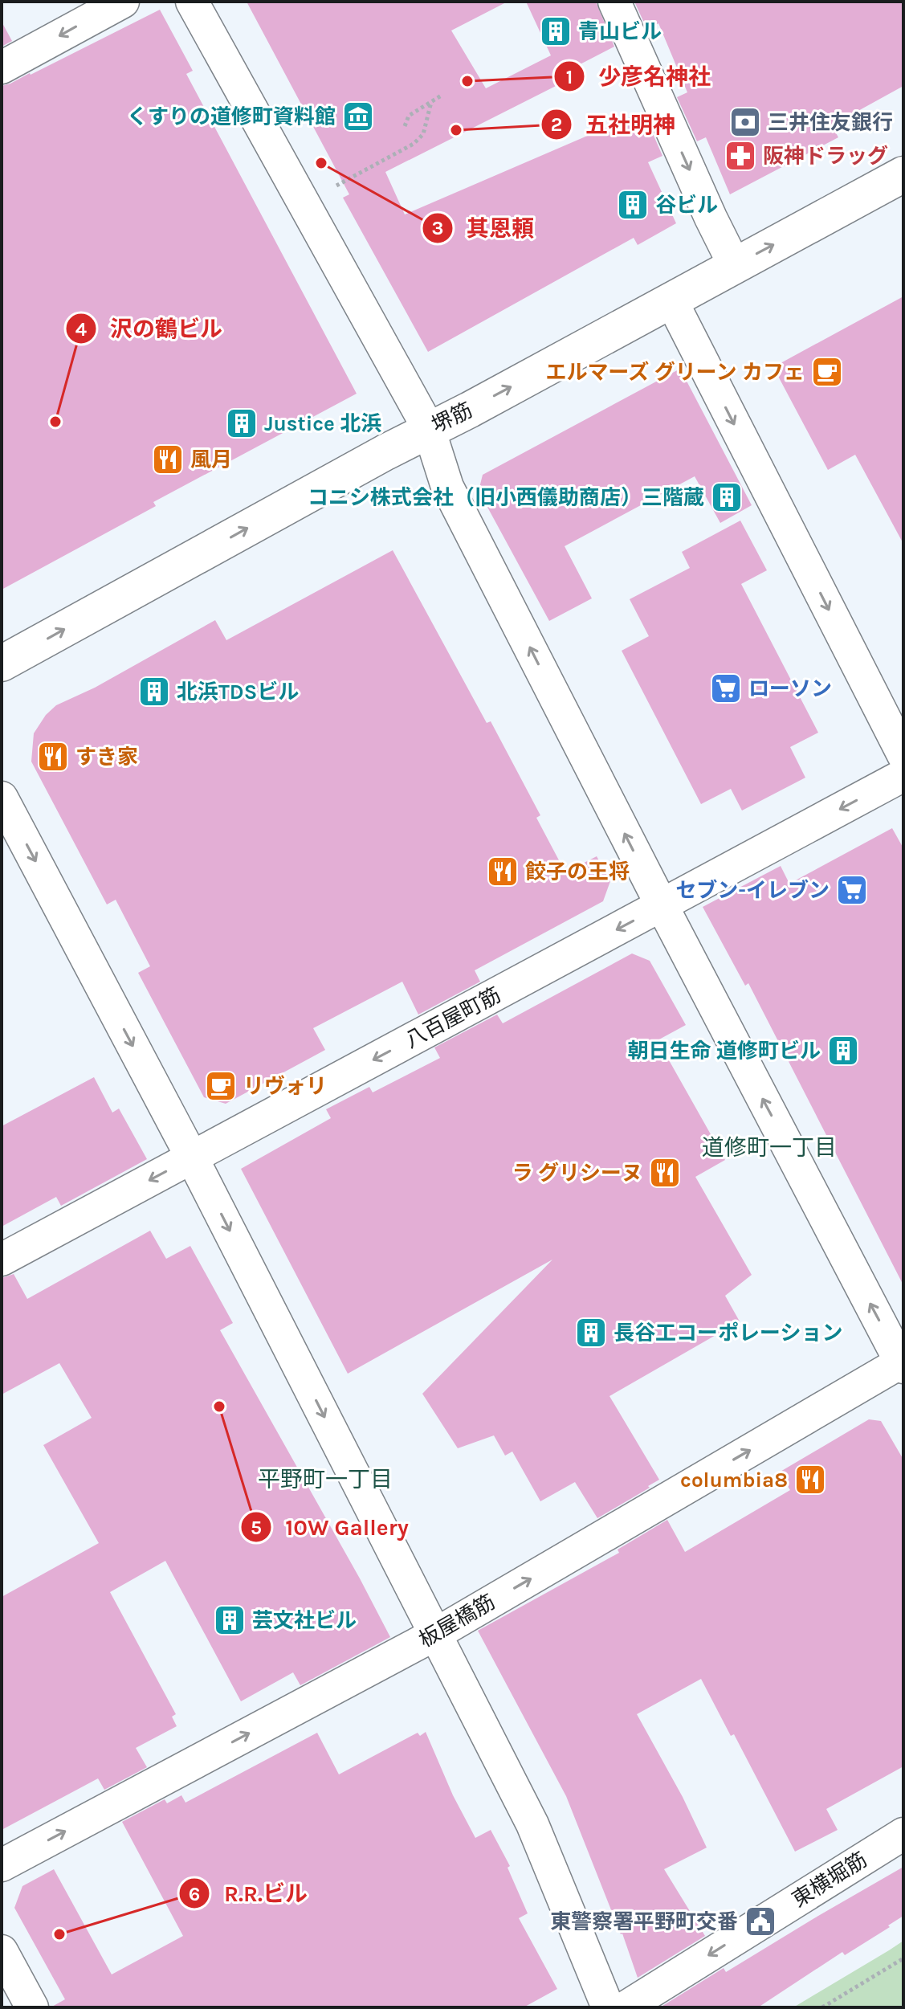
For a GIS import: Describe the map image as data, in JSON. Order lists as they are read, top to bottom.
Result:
{
  "streets": {
    "main road": ["堺筋"],
    "street": ["八百屋町筋", "板屋橋筋", "東横堀筋"]
  },
  "one_way": [
    "堺筋",
    "八百屋町筋",
    "板屋橋筋",
    "東横堀筋"
  ],
  "districts": ["道修町一丁目", "平野町一丁目"],
  "places": {
    "building": [
      "青山ビル",
      "谷ビル",
      "Justice 北浜",
      "コニシ株式会社（旧小西儀助商店）三階蔵",
      "北浜TDSビル",
      "朝日生命 道修町ビル",
      "長谷工コーポレーション",
      "芸文社ビル"
    ],
    "other": [
      "少彦名神社",
      "五社明神",
      "其恩頼",
      "沢の鶴ビル",
      "10W Gallery",
      "R.R.ビル"
    ],
    "museum": ["くすりの道修町資料館"],
    "bank": ["三井住友銀行"],
    "pharmacy": ["阪神ドラッグ"],
    "cafe": ["エルマーズ グリーン カフェ", "リヴォリ"],
    "restaurant": [
      "風月",
      "すき家",
      "餃子の王将",
      "ラ グリシーヌ",
      "columbia8"
    ],
    "supermarket": ["ローソン", "セブン-イレブン"],
    "public building": ["東警察署平野町交番"]
  }
}
